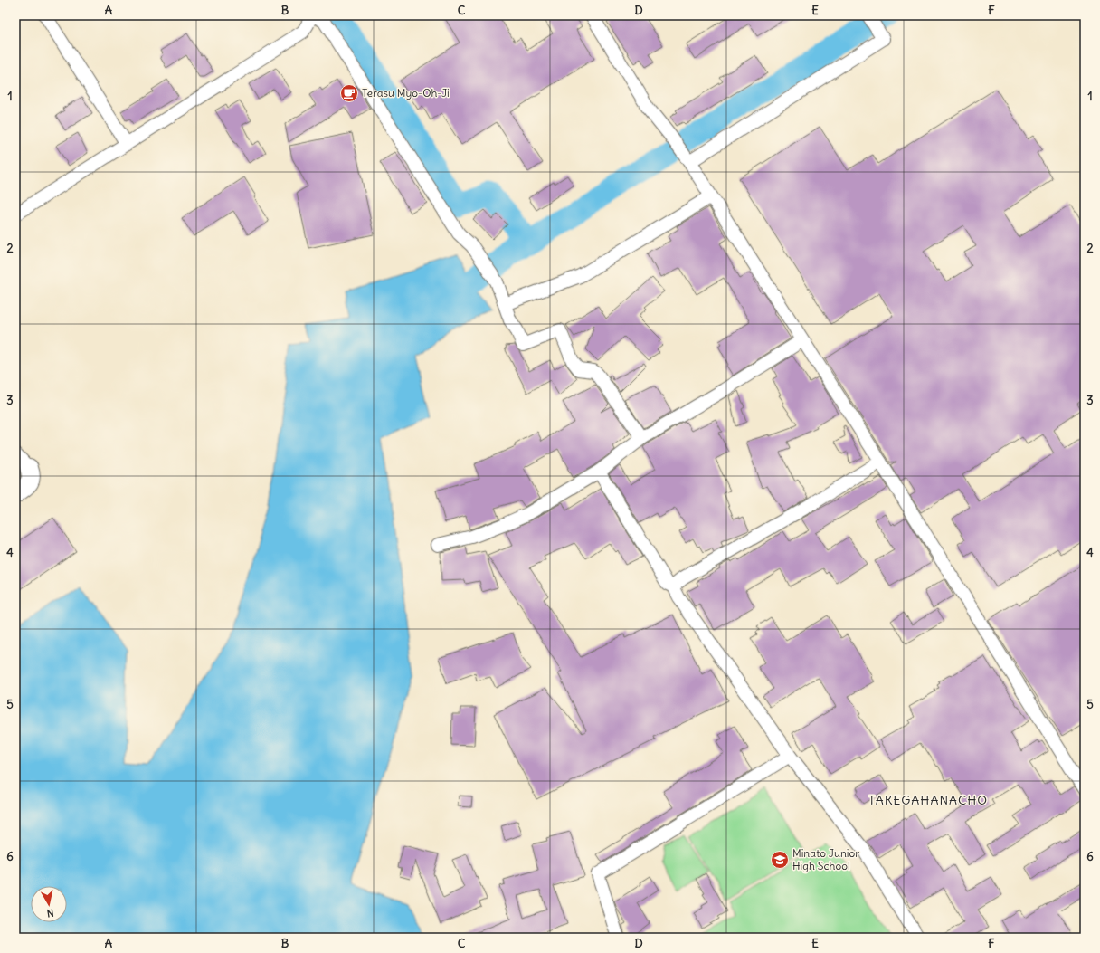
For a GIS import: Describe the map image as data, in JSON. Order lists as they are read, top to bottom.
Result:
{
  "districts": ["TAKEGAHANACHO"],
  "places": {
    "cafe": ["Terasu Myo-Oh-Ji"],
    "school or university": ["Minato Junior High School"]
  },
  "north": "bottom",
  "grid": {
    "columns": [
      "A",
      "B",
      "C",
      "D",
      "E",
      "F"
    ],
    "rows": [
      "1",
      "2",
      "3",
      "4",
      "5",
      "6"
    ]
  }
}
